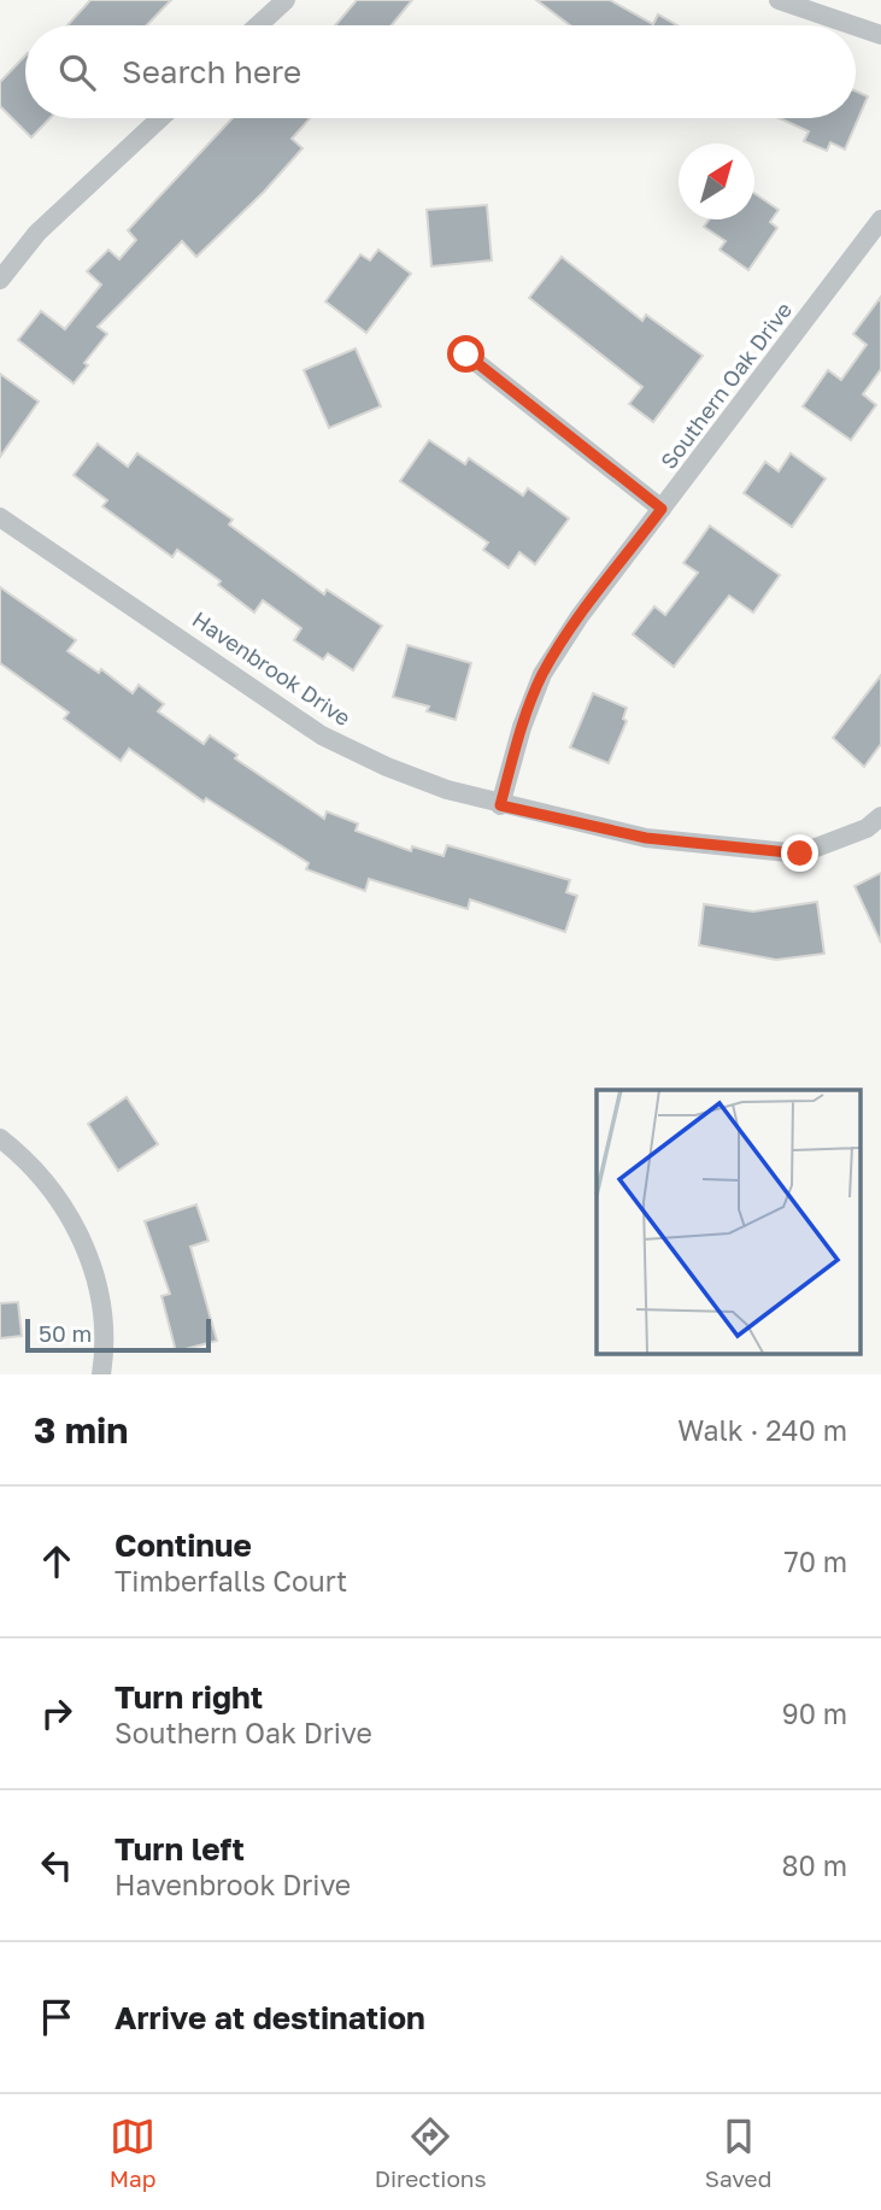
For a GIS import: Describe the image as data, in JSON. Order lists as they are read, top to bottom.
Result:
{
  "streets": {
    "street": ["Southern Oak Drive", "Havenbrook Drive"]
  },
  "crossings": [
    ["Southern Oak Drive", "Havenbrook Drive"]
  ],
  "scale_bar": "50 m",
  "north": "top right",
  "page": {
    "search": "Search here",
    "scale": "50 m",
    "heading": ["3 min", "Walk · 240 m"],
    "list": [
      ["Continue", "Timberfalls Court", "70 m"],
      ["Turn right", "Southern Oak Drive", "90 m"],
      ["Turn left", "Havenbrook Drive", "80 m"],
      "Arrive at destination"
    ],
    "nav": ["Map", "Directions", "Saved"]
  }
}
